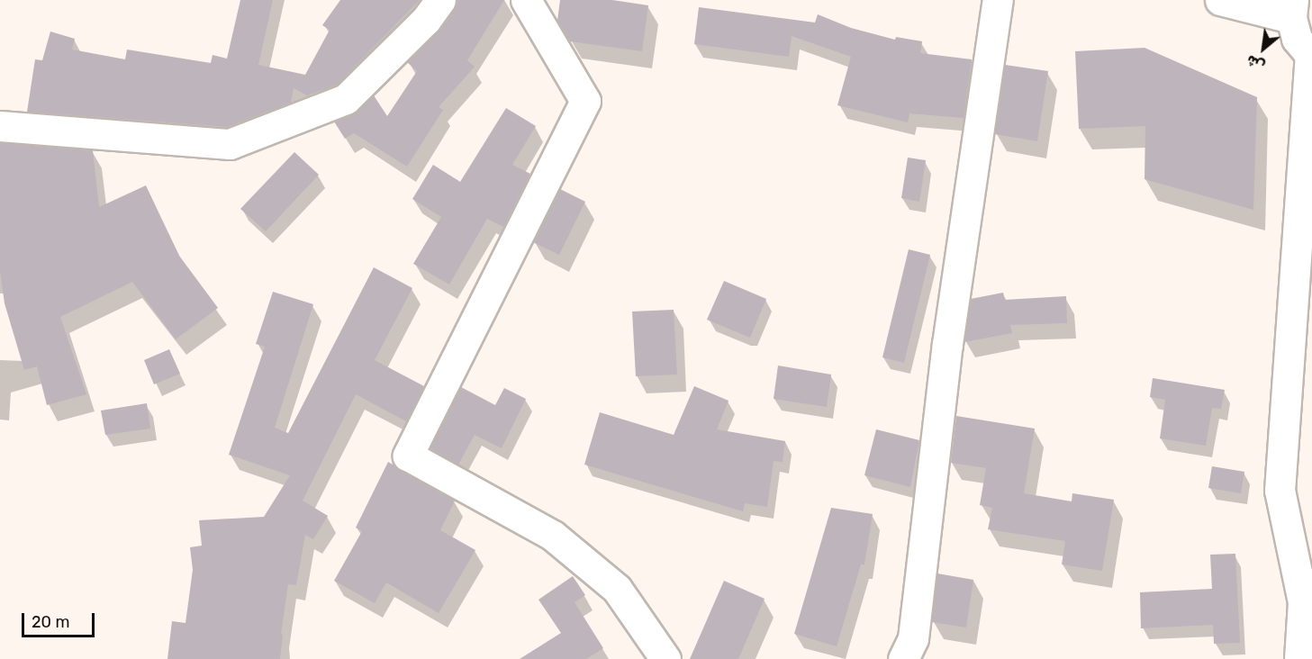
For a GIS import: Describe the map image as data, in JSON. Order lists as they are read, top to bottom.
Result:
{
  "scale_bar": "20 m",
  "north": "bottom left"
}
